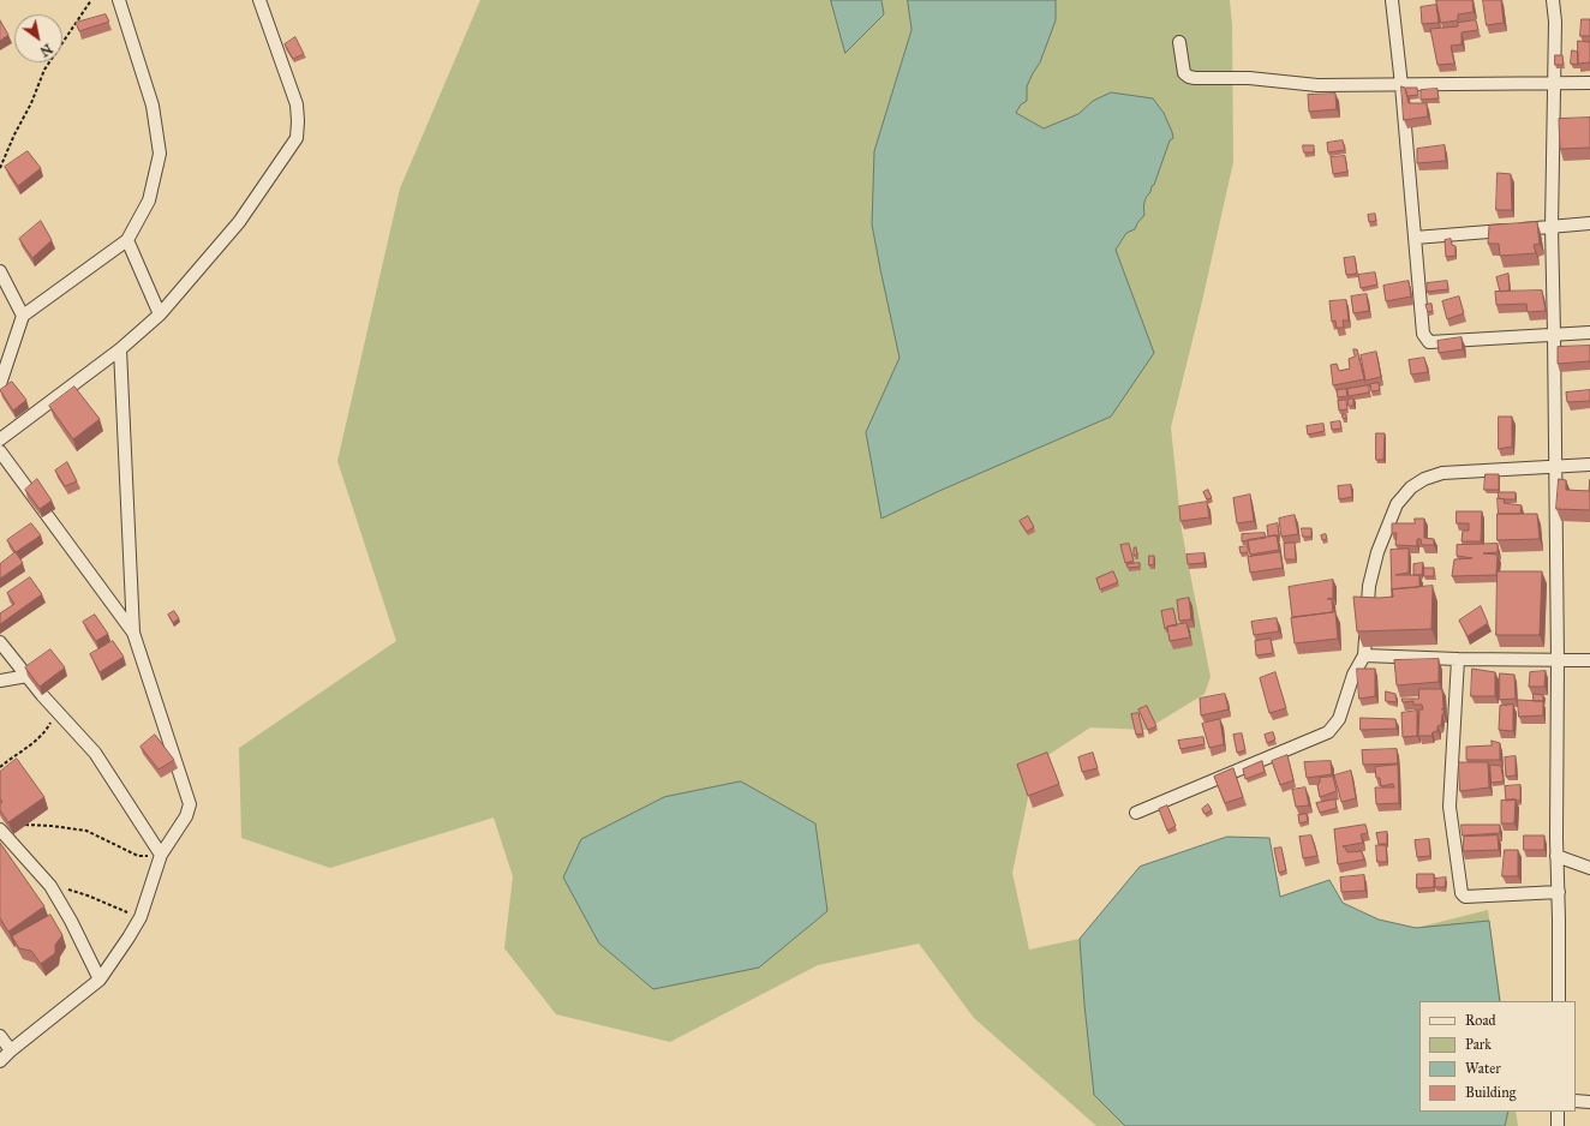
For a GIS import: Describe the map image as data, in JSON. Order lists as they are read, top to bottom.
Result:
{
  "legend": [
    "Road",
    "Park",
    "Water",
    "Building"
  ],
  "north": "bottom right"
}
